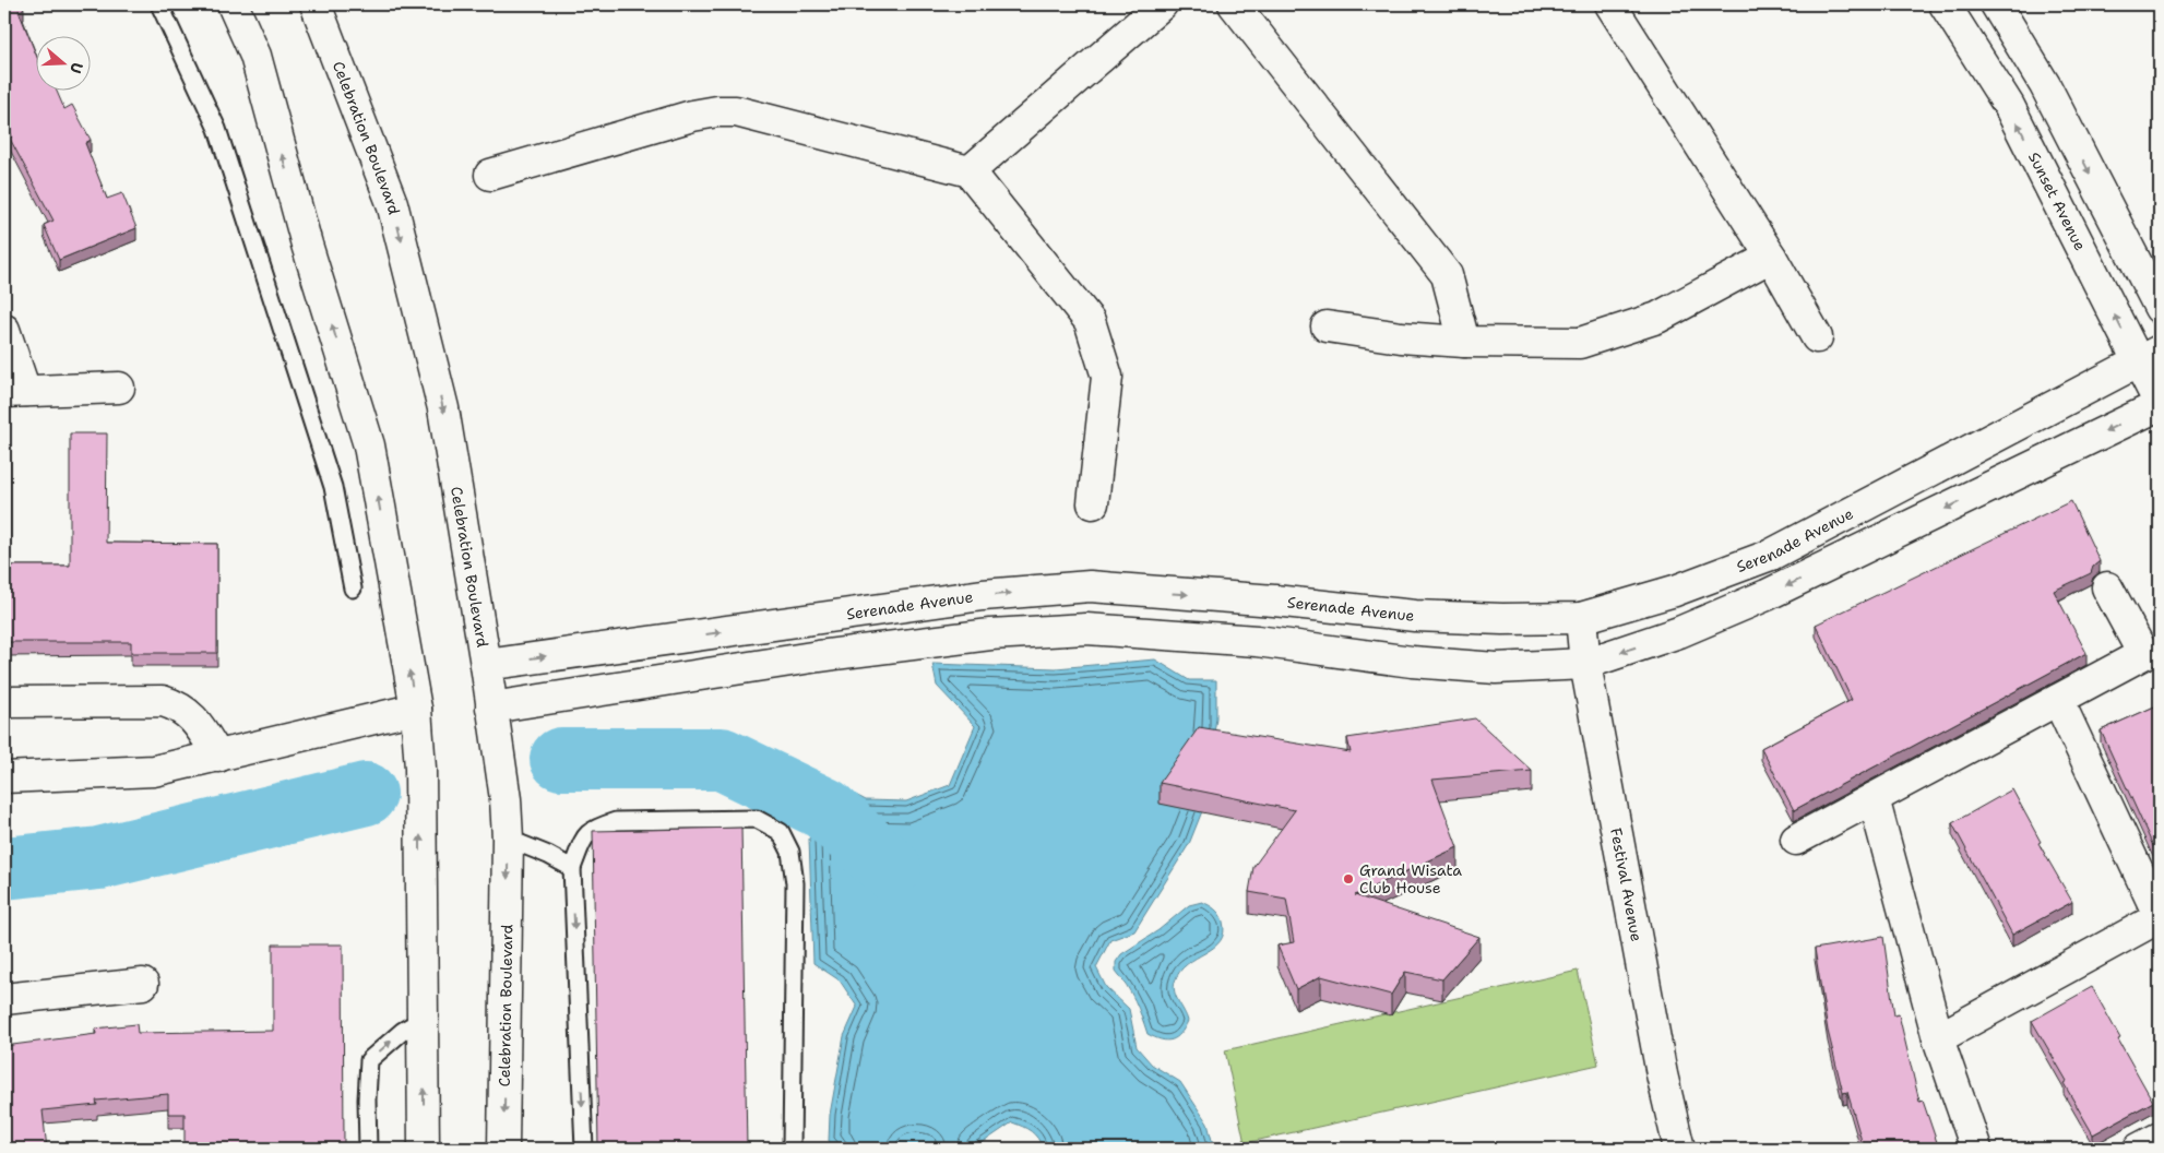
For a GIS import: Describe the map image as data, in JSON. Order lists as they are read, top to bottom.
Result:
{
  "streets": {
    "street": [
      "Celebration Boulevard",
      "Sunset Avenue",
      "Serenade Avenue",
      "Festival Avenue"
    ]
  },
  "crossings": [
    ["Celebration Boulevard", "Serenade Avenue"],
    ["Sunset Avenue", "Serenade Avenue"],
    ["Serenade Avenue", "Festival Avenue"]
  ],
  "places": ["Grand Wisata Club House"],
  "north": "right"
}
